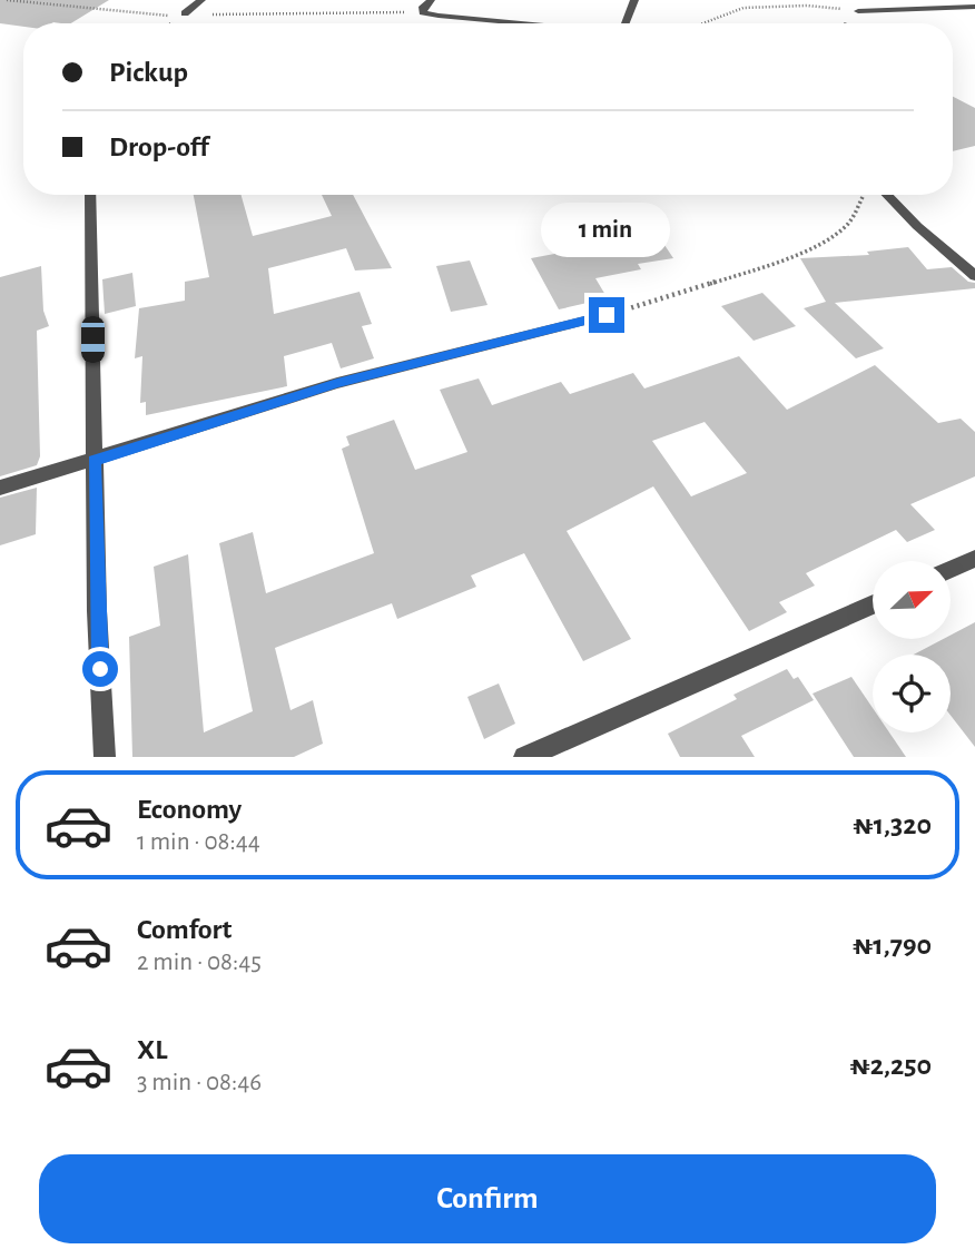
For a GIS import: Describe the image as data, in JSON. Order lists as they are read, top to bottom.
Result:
{
  "north": "top right",
  "page": {
    "banner": ["Pickup", "Drop-off"],
    "bubble": "1 min",
    "list": [
      {
        "name": "Economy",
        "note": "1 min · 08:44",
        "value": "₦1,320"
      },
      {
        "name": "Comfort",
        "note": "2 min · 08:45",
        "value": "₦1,790"
      },
      {
        "name": "XL",
        "note": "3 min · 08:46",
        "value": "₦2,250"
      }
    ],
    "buttons": "Confirm"
  }
}
